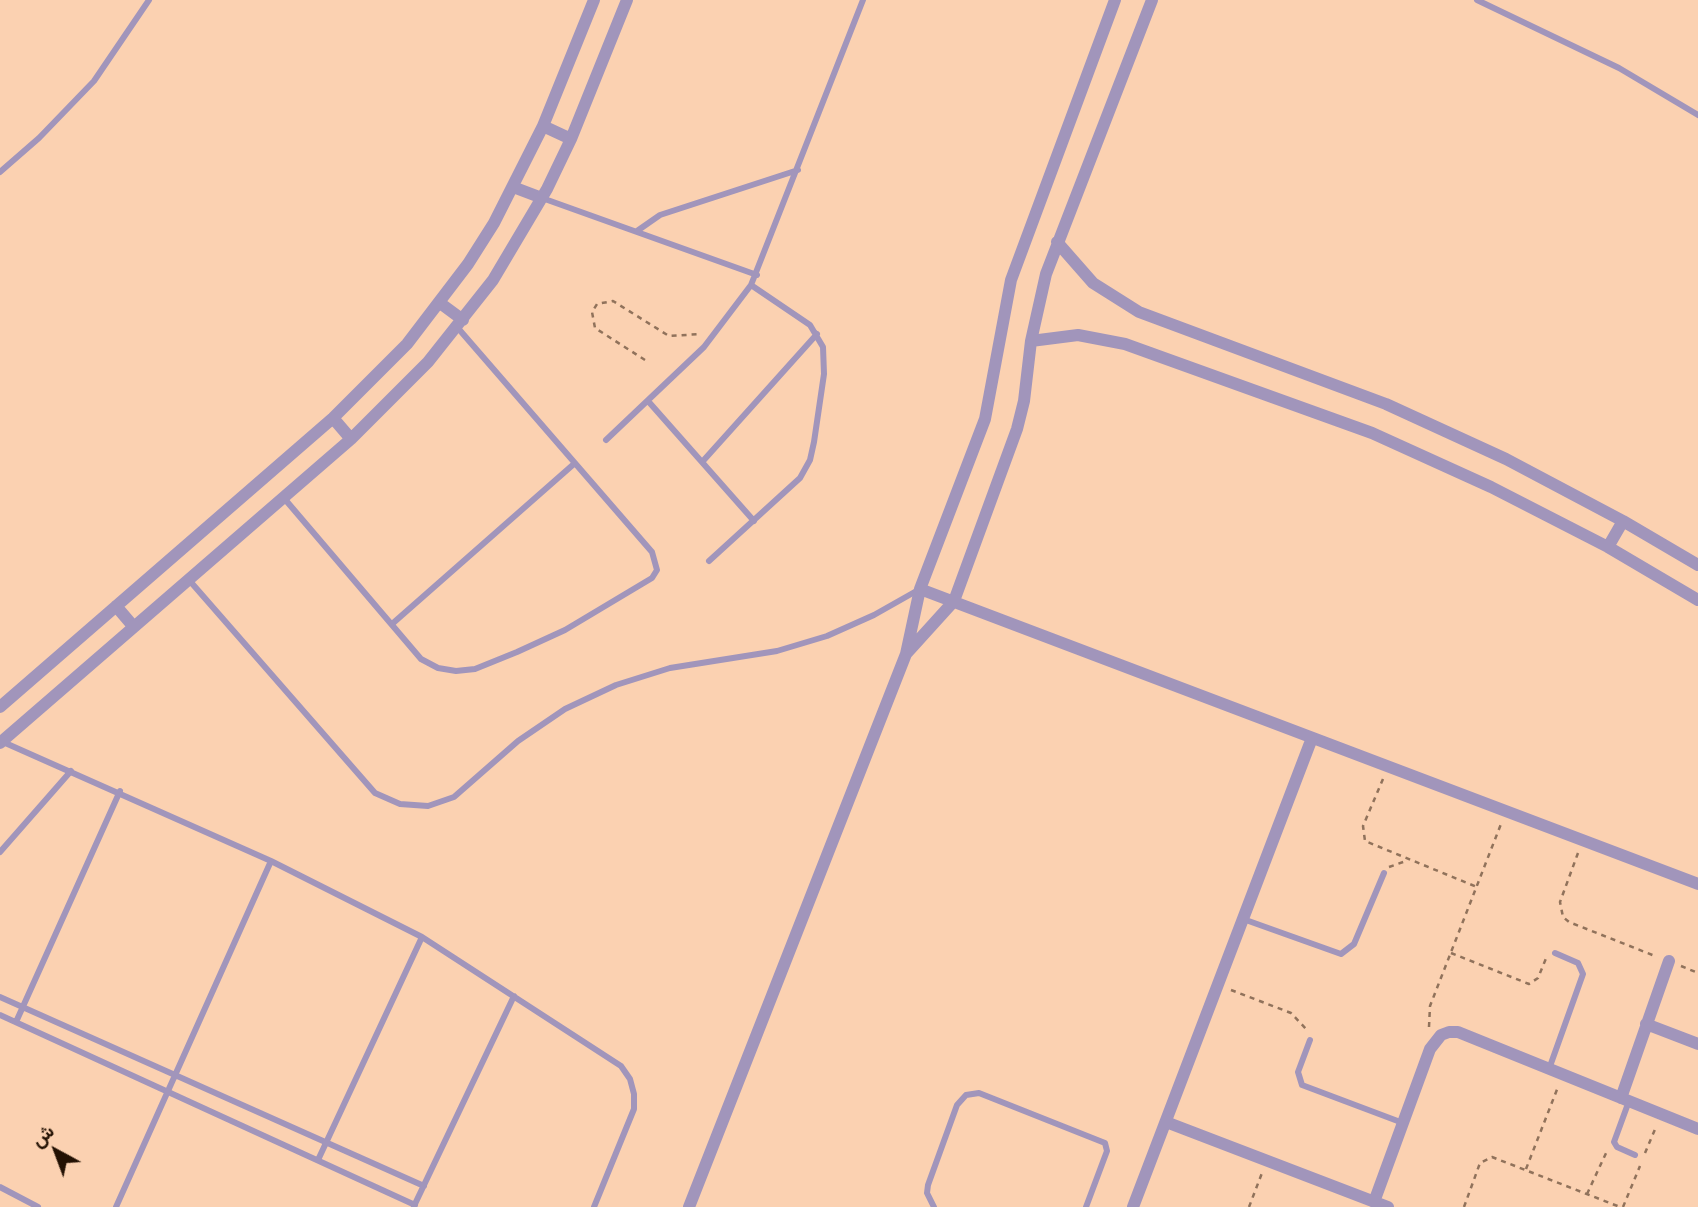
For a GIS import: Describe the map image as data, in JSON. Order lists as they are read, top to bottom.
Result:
{
  "north": "top left"
}
